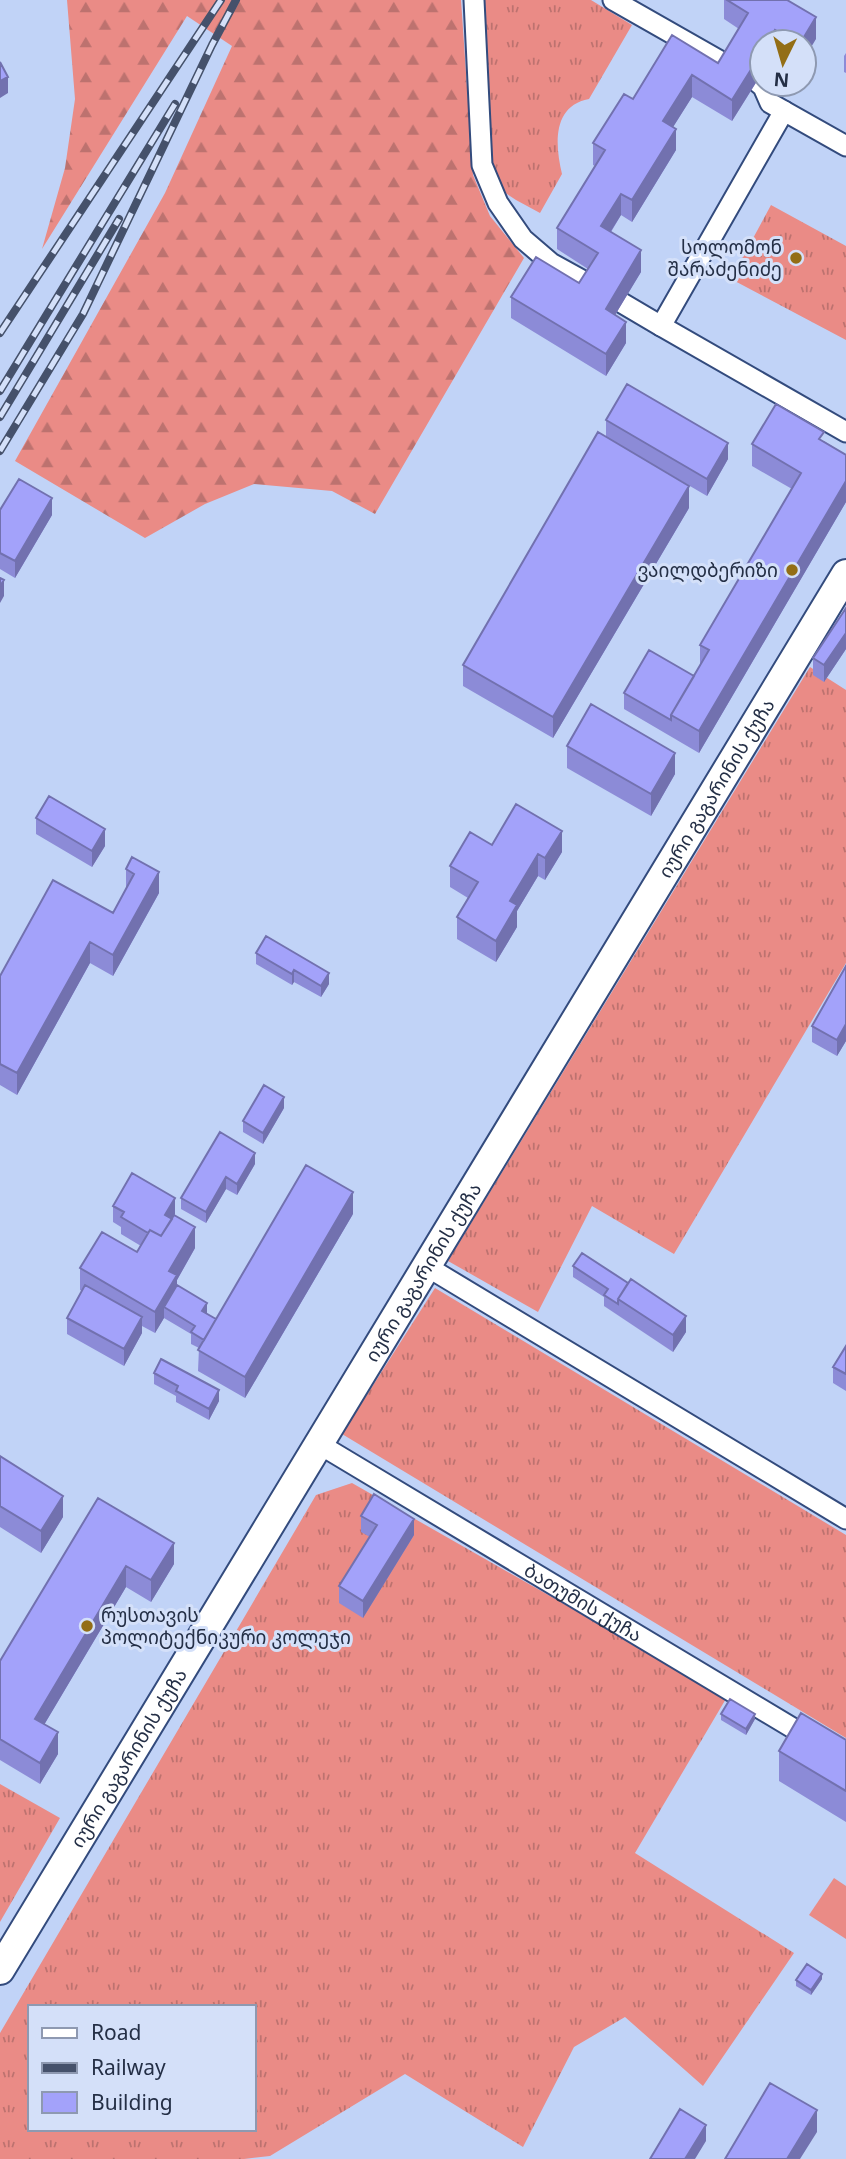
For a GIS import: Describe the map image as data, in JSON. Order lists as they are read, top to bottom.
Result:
{
  "streets": {
    "street": ["იური გაგარინის ქუჩა", "ბათუმის ქუჩა"]
  },
  "crossings": [
    ["იური გაგარინის ქუჩა", "ბათუმის ქუჩა"]
  ],
  "places": ["სოლომონ შარაძენიძე", "ვაილდბერიზი", "რუსთავის პოლიტექნიკური კოლეჯი"],
  "legend": ["Road", "Railway", "Building"],
  "north": "bottom"
}
